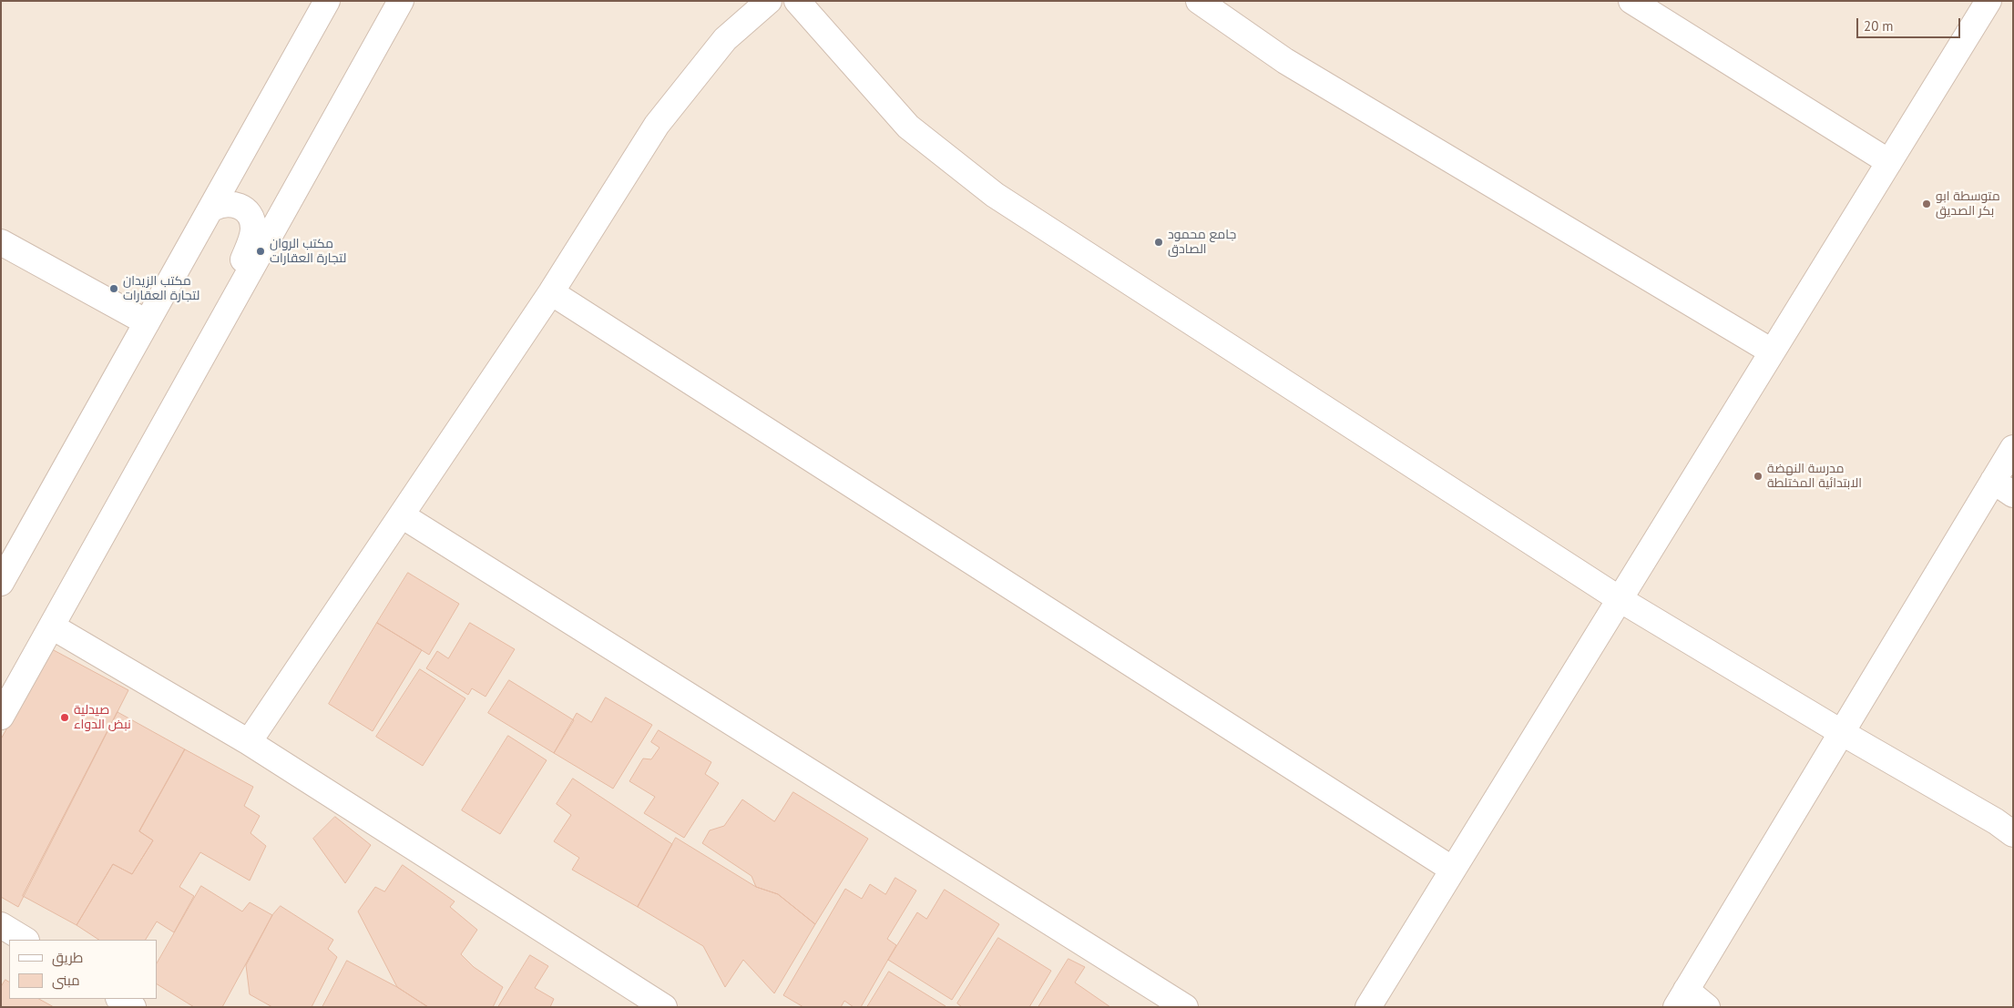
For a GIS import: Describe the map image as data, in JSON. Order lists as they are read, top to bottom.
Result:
{
  "places": [
    "متوسطة ابو بكر الصديق",
    "جامع محمود الصادق",
    "مكتب الروان لتجارة العقارات",
    "مكتب الزيدان لتجارة العقارات",
    "مدرسة النهضة الابتدائية المختلطة",
    "صيدلية نبض الدواء"
  ],
  "legend": ["طريق", "مبنى"],
  "scale_bar": "20 m"
}
